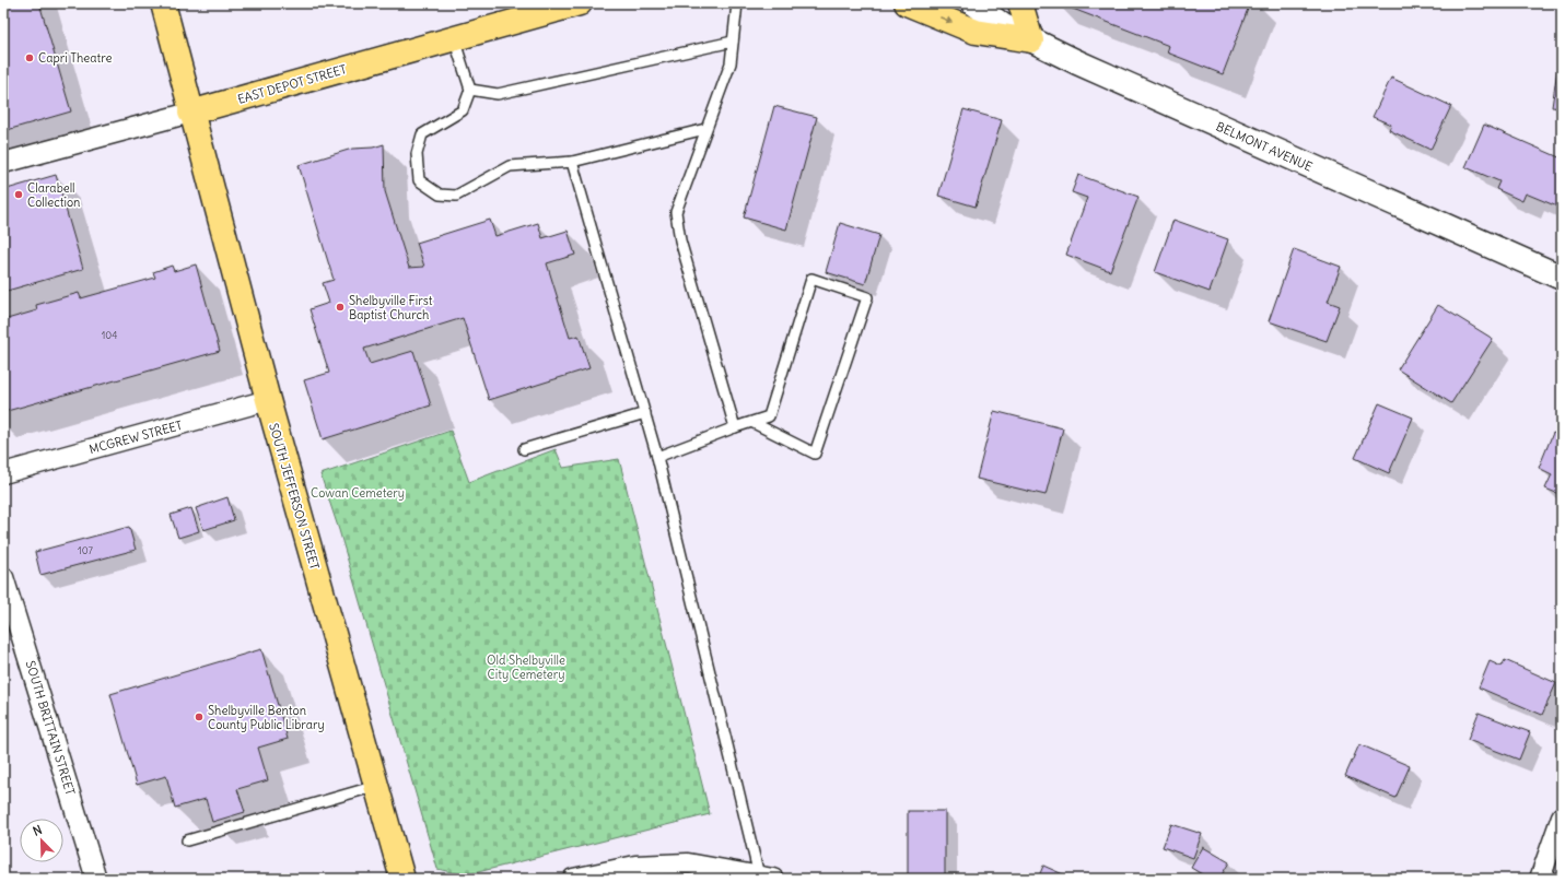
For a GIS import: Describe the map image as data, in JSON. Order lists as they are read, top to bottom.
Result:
{
  "streets": {
    "main road": ["EAST DEPOT STREET", "BELMONT AVENUE", "SOUTH JEFFERSON STREET"],
    "street": ["MCGREW STREET", "SOUTH BRITTAIN STREET"]
  },
  "crossings": [
    ["EAST DEPOT STREET", "SOUTH JEFFERSON STREET"],
    ["MCGREW STREET", "SOUTH JEFFERSON STREET"]
  ],
  "parks": ["Cowan Cemetery", "Old Shelbyville City Cemetery"],
  "places": [
    "Capri Theatre",
    "Clarabell Collection",
    "Shelbyville First Baptist Church",
    "Shelbyville Benton County Public Library"
  ],
  "house_numbers": ["104", "107"],
  "north": "top left"
}
